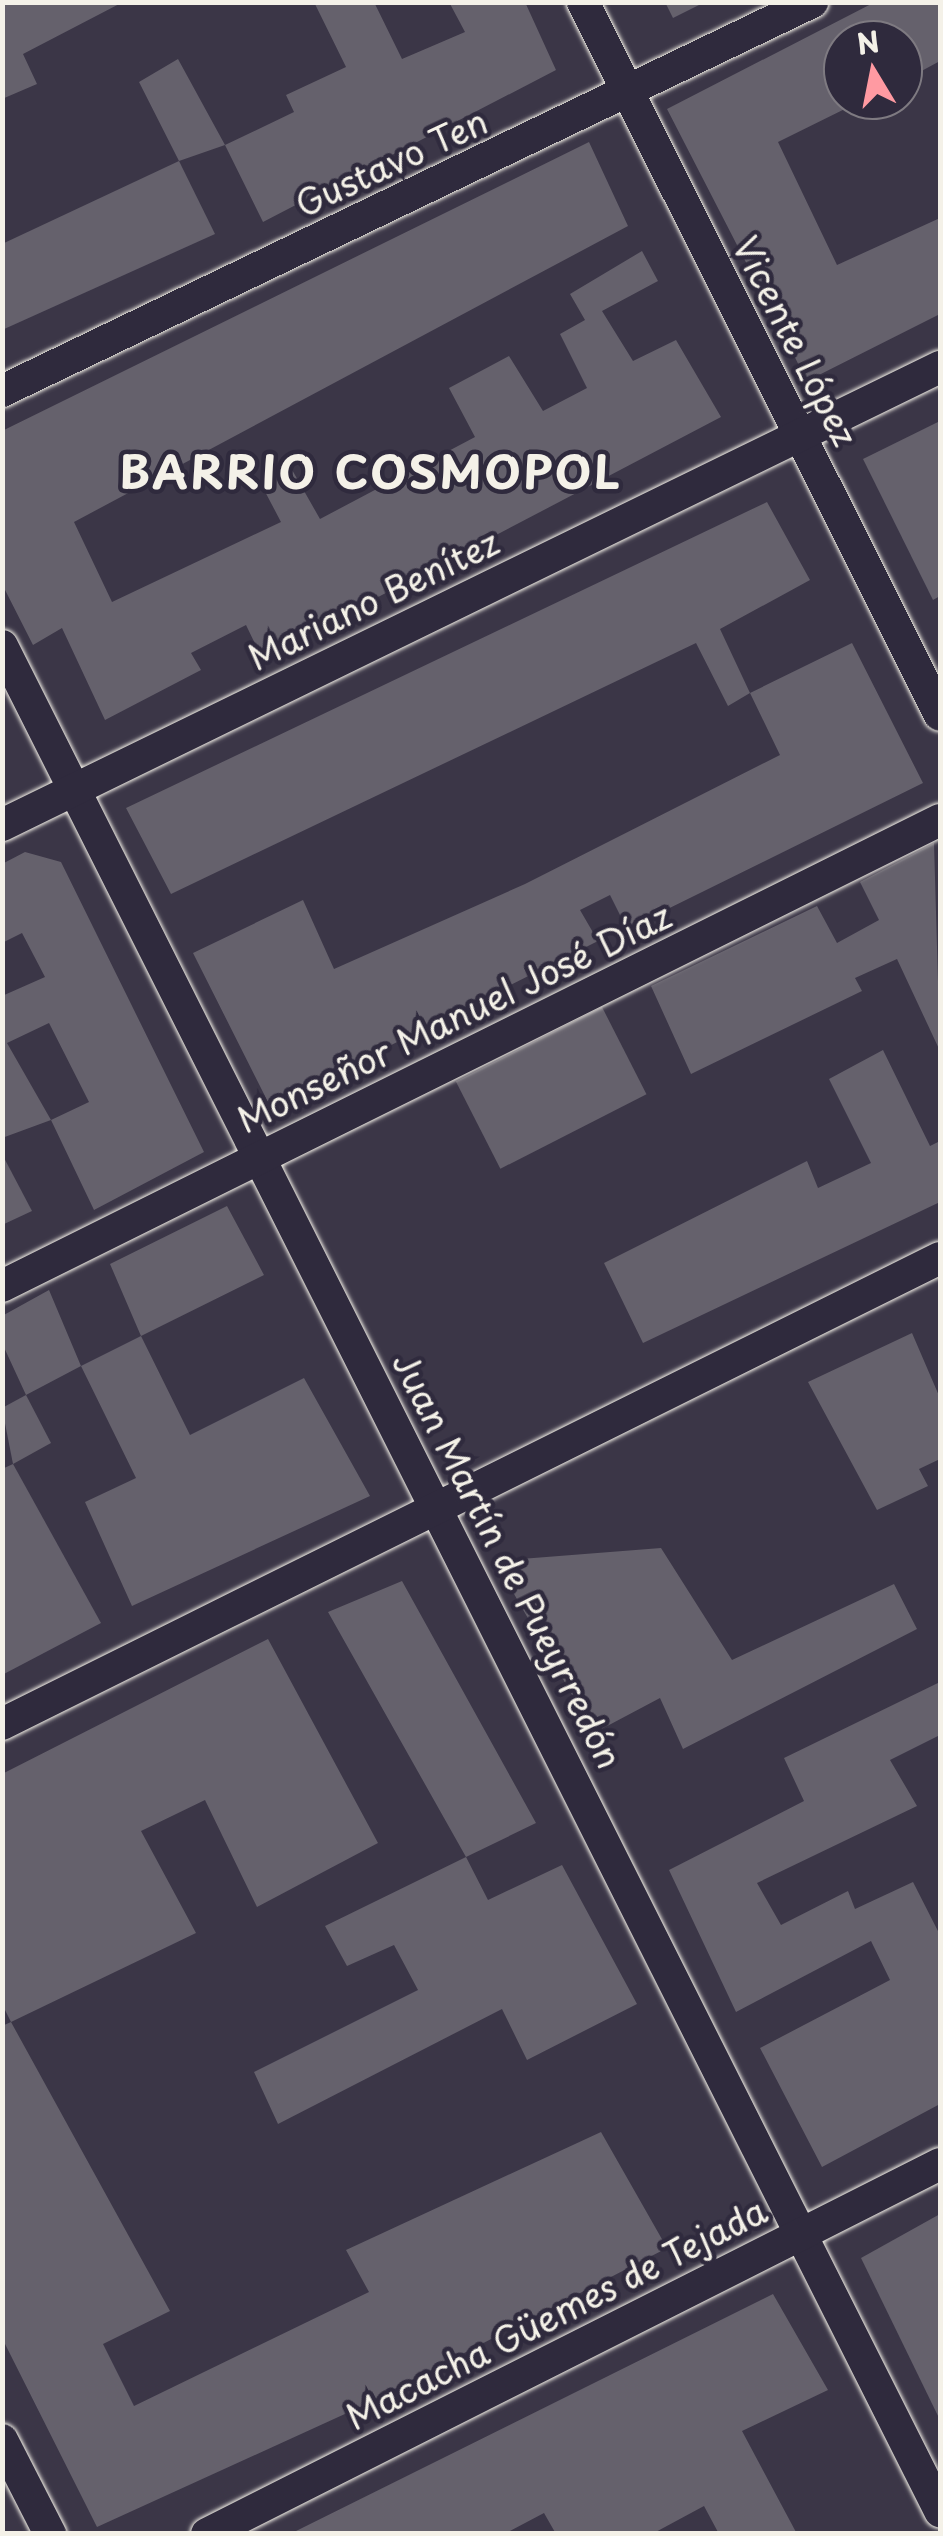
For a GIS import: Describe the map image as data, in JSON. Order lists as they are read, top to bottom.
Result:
{
  "streets": {
    "street": [
      "Gustavo Ten",
      "Vicente López",
      "Mariano Benítez",
      "Monseñor Manuel José Díaz",
      "Juan Martín de Pueyrredón",
      "Macacha Güemes de Tejada"
    ]
  },
  "crossings": [
    ["Gustavo Ten", "Vicente López"],
    ["Vicente López", "Mariano Benítez"],
    ["Mariano Benítez", "Juan Martín de Pueyrredón"],
    ["Monseñor Manuel José Díaz", "Juan Martín de Pueyrredón"],
    ["Juan Martín de Pueyrredón", "Macacha Güemes de Tejada"]
  ],
  "districts": ["BARRIO COSMOPOL"],
  "north": "top"
}
